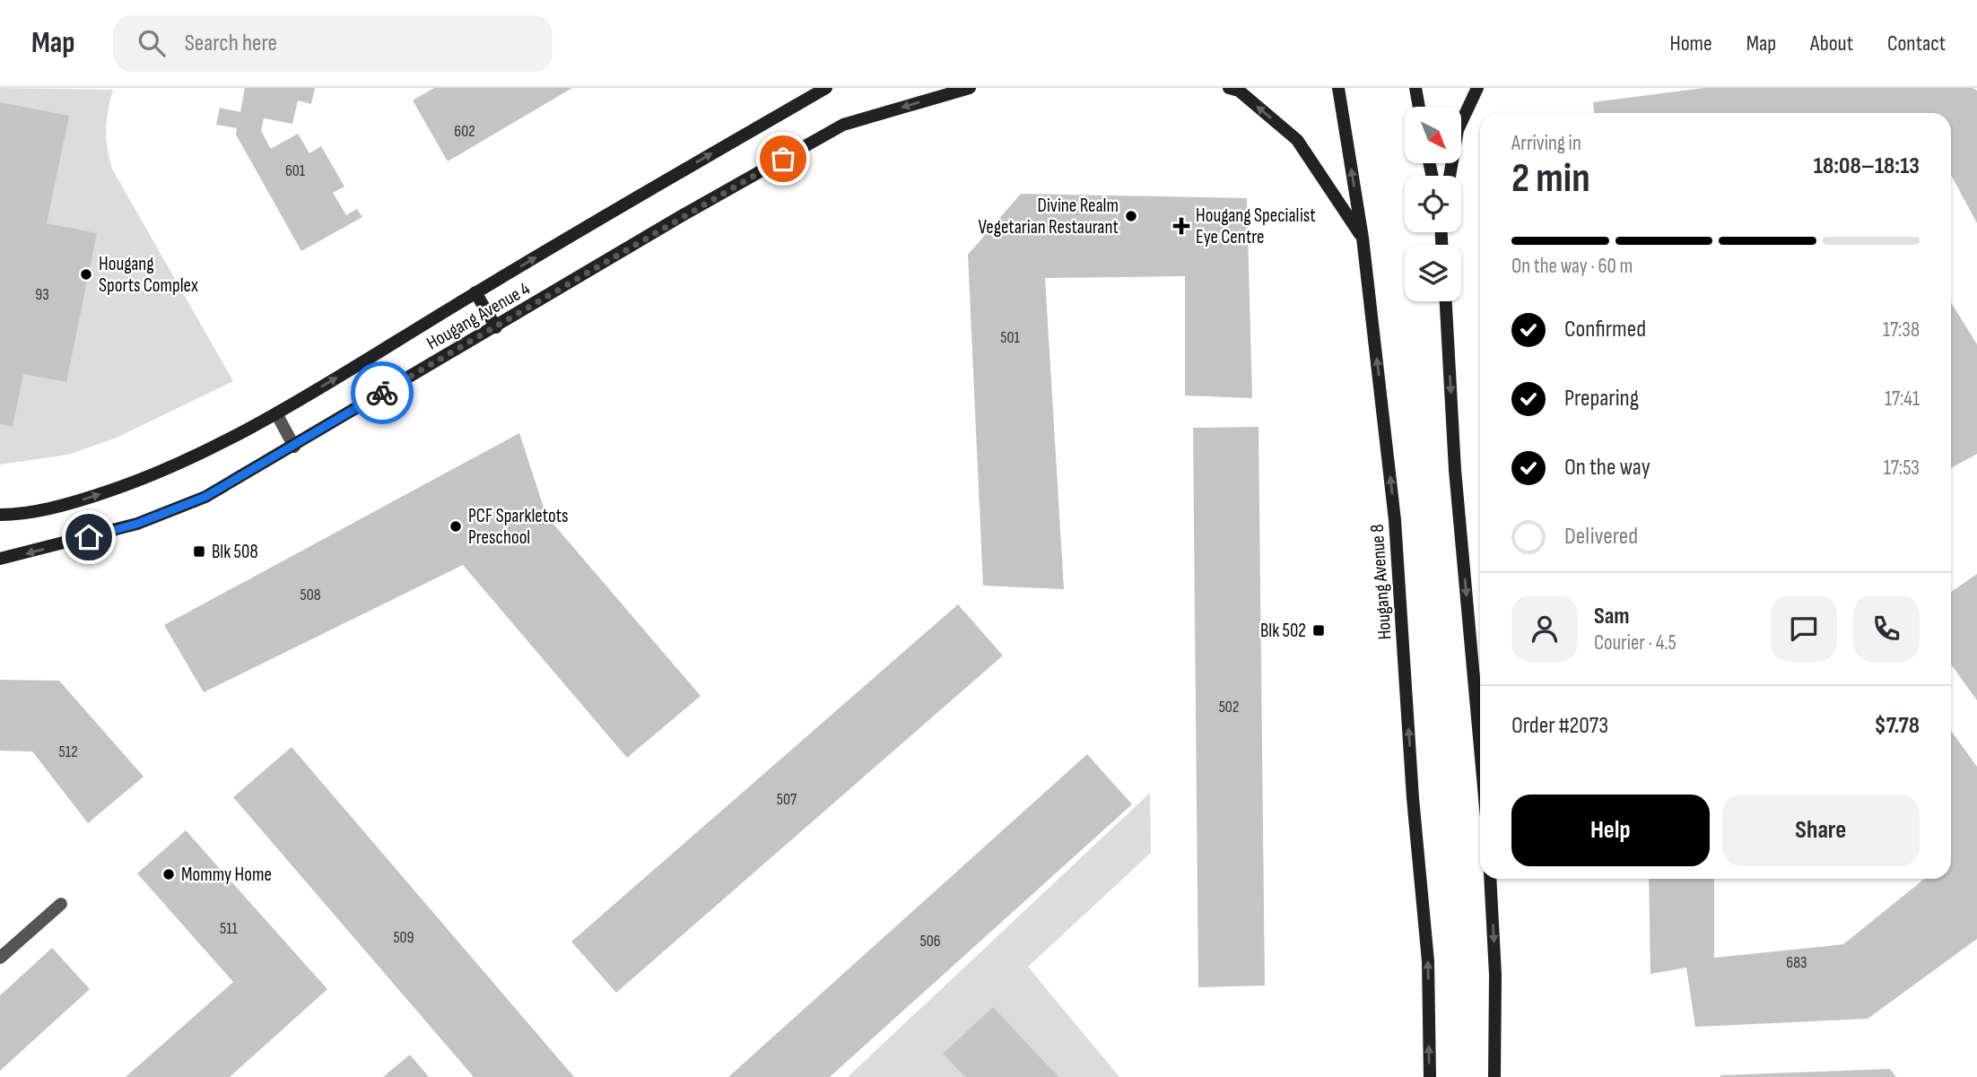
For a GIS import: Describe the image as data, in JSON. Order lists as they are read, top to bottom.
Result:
{
  "streets": {
    "main road": ["Hougang Avenue 4", "Hougang Avenue 8"]
  },
  "places": {
    "other": [
      "Divine Realm Vegetarian Restaurant",
      "Hougang Sports Complex",
      "PCF Sparkletots Preschool",
      "Mommy Home"
    ],
    "health": ["Hougang Specialist Eye Centre"],
    "transit": ["Blk 508", "Blk 502"]
  },
  "house_numbers": [
    "602",
    "601",
    "93",
    "501",
    "508",
    "502",
    "512",
    "507",
    "511",
    "509",
    "506",
    "683"
  ],
  "north": "bottom right",
  "page": {
    "header": "Map",
    "search": "Search here",
    "nav": [
      "Home",
      "Map",
      "About",
      "Contact"
    ],
    "heading": ["2 min", "Arriving in", "18:08–18:13"],
    "panel": [
      "Sam",
      "Courier · 4.5",
      "Order #2073",
      "$7.78"
    ],
    "bar": "On the way · 60 m",
    "list": [
      ["Confirmed", "17:38"],
      ["Preparing", "17:41"],
      ["On the way", "17:53"],
      "Delivered"
    ],
    "buttons": ["Help", "Share"]
  }
}
